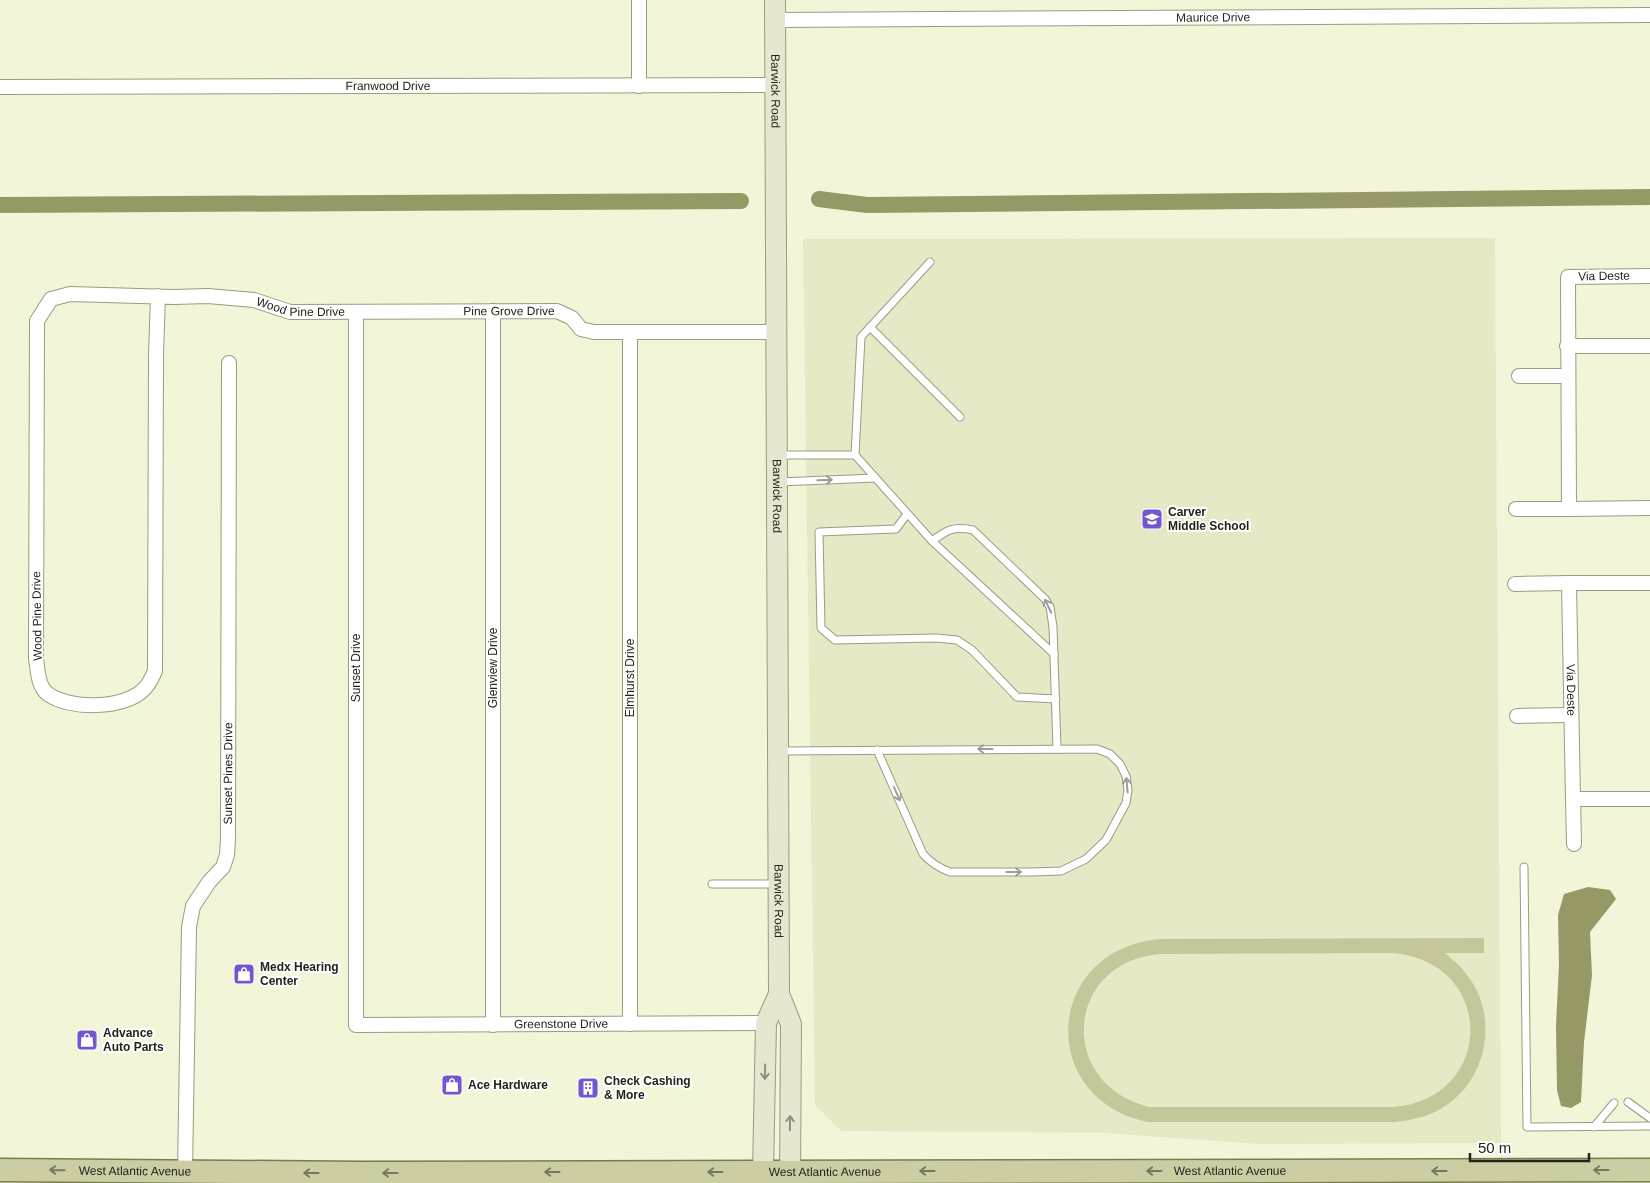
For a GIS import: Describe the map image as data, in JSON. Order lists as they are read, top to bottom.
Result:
{
  "streets": {
    "main road": ["West Atlantic Avenue"],
    "street": [
      "Maurice Drive",
      "Franwood Drive",
      "Barwick Road",
      "Via Deste",
      "Wood Pine Drive",
      "Pine Grove Drive",
      "Sunset Drive",
      "Glenview Drive",
      "Elmhurst Drive",
      "Sunset Pines Drive",
      "Greenstone Drive"
    ]
  },
  "crossings": [
    ["Maurice Drive", "Barwick Road"],
    ["Franwood Drive", "Barwick Road"],
    ["Barwick Road", "Pine Grove Drive"],
    ["Barwick Road", "Greenstone Drive"],
    ["Barwick Road", "West Atlantic Avenue"],
    ["Wood Pine Drive", "Pine Grove Drive"],
    ["Wood Pine Drive", "Sunset Drive"],
    ["Pine Grove Drive", "Sunset Drive"],
    ["Pine Grove Drive", "Glenview Drive"],
    ["Pine Grove Drive", "Elmhurst Drive"],
    ["Sunset Drive", "Greenstone Drive"],
    ["Glenview Drive", "Greenstone Drive"],
    ["Elmhurst Drive", "Greenstone Drive"],
    ["Sunset Pines Drive", "West Atlantic Avenue"]
  ],
  "one_way": ["West Atlantic Avenue"],
  "places": {
    "school or university": ["Carver Middle School"],
    "shop": ["Medx Hearing Center", "Advance Auto Parts", "Ace Hardware"],
    "building": ["Check Cashing & More"]
  },
  "scale_bar": "50 m"
}
